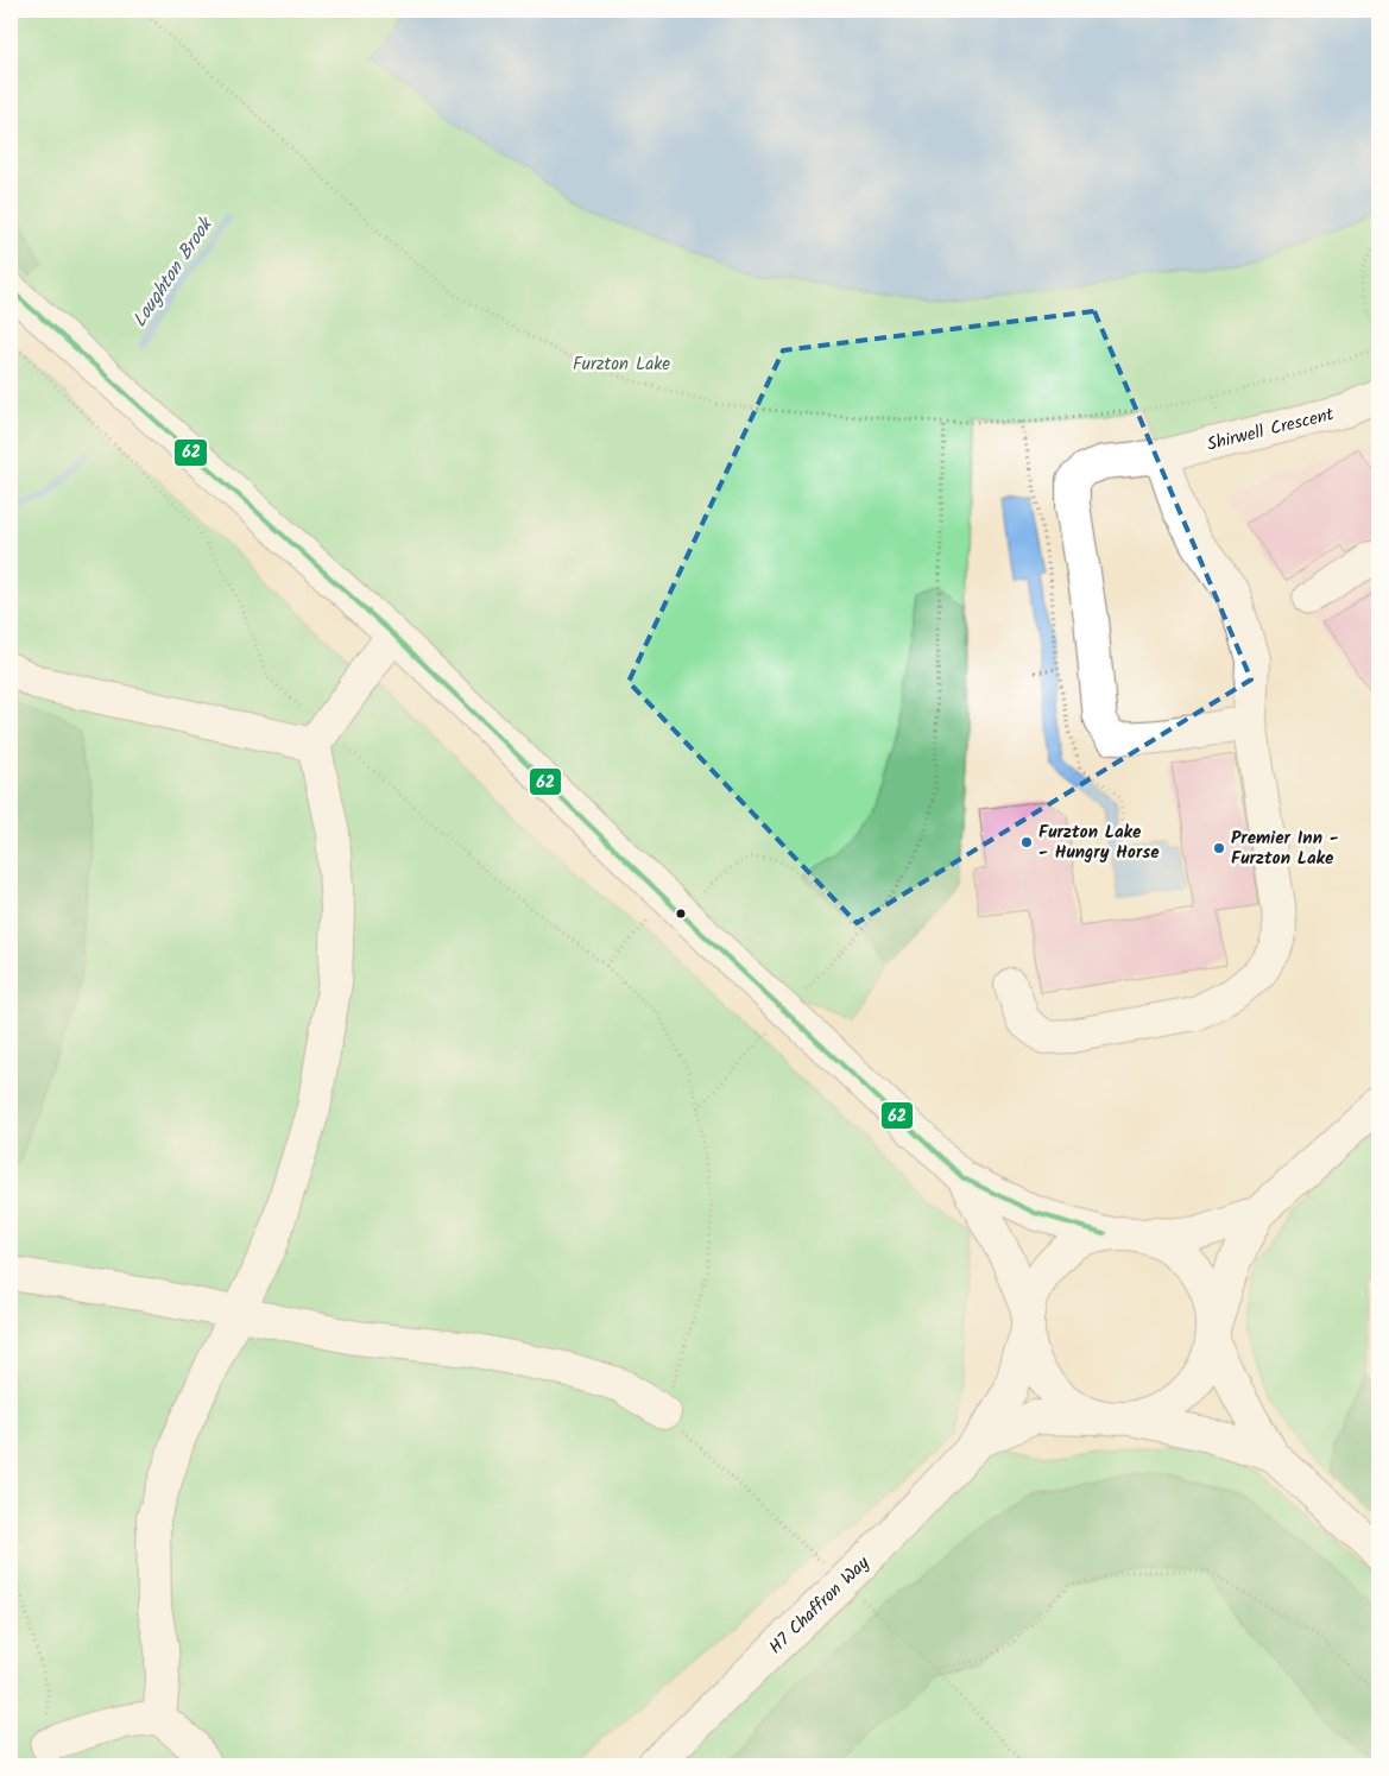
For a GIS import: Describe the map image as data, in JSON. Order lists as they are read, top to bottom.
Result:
{
  "streets": {
    "street": ["Shirwell Crescent", "H7 Chaffron Way"]
  },
  "water": ["Loughton Brook"],
  "parks": ["Furzton Lake"],
  "places": ["Furzton Lake - Hungry Horse", "Premier Inn - Furzton Lake"],
  "lines": ["transit line 62"]
}
